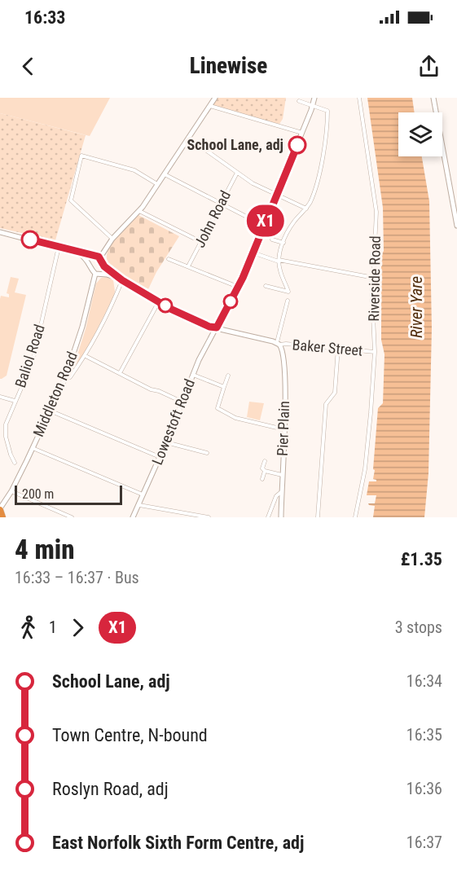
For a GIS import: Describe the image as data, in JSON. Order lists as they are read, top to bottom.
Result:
{
  "streets": {
    "street": [
      "John Road",
      "Riverside Road",
      "Baker Street",
      "Baliol Road",
      "Middleton Road",
      "Lowestoft Road",
      "Pier Plain"
    ]
  },
  "crossings": [
    ["Riverside Road", "Baker Street"],
    ["Baker Street", "Lowestoft Road"],
    ["Baker Street", "Pier Plain"]
  ],
  "water": ["River Yare"],
  "places": ["School Lane, adj"],
  "lines": ["bus line X1"],
  "scale_bar": "200 m",
  "page": {
    "status": "16:33",
    "header": "Linewise",
    "on_map": "X1",
    "scale": "200 m",
    "heading": ["4 min", "16:33 – 16:37 · Bus", "£1.35"],
    "legs": ["1", "X1", "3 stops"],
    "list": [
      {
        "name": "School Lane, adj",
        "value": "16:34"
      },
      {
        "name": "Town Centre, N-bound",
        "value": "16:35"
      },
      {
        "name": "Roslyn Road, adj",
        "value": "16:36"
      },
      {
        "name": "East Norfolk Sixth Form Centre, adj",
        "value": "16:37"
      }
    ]
  }
}
